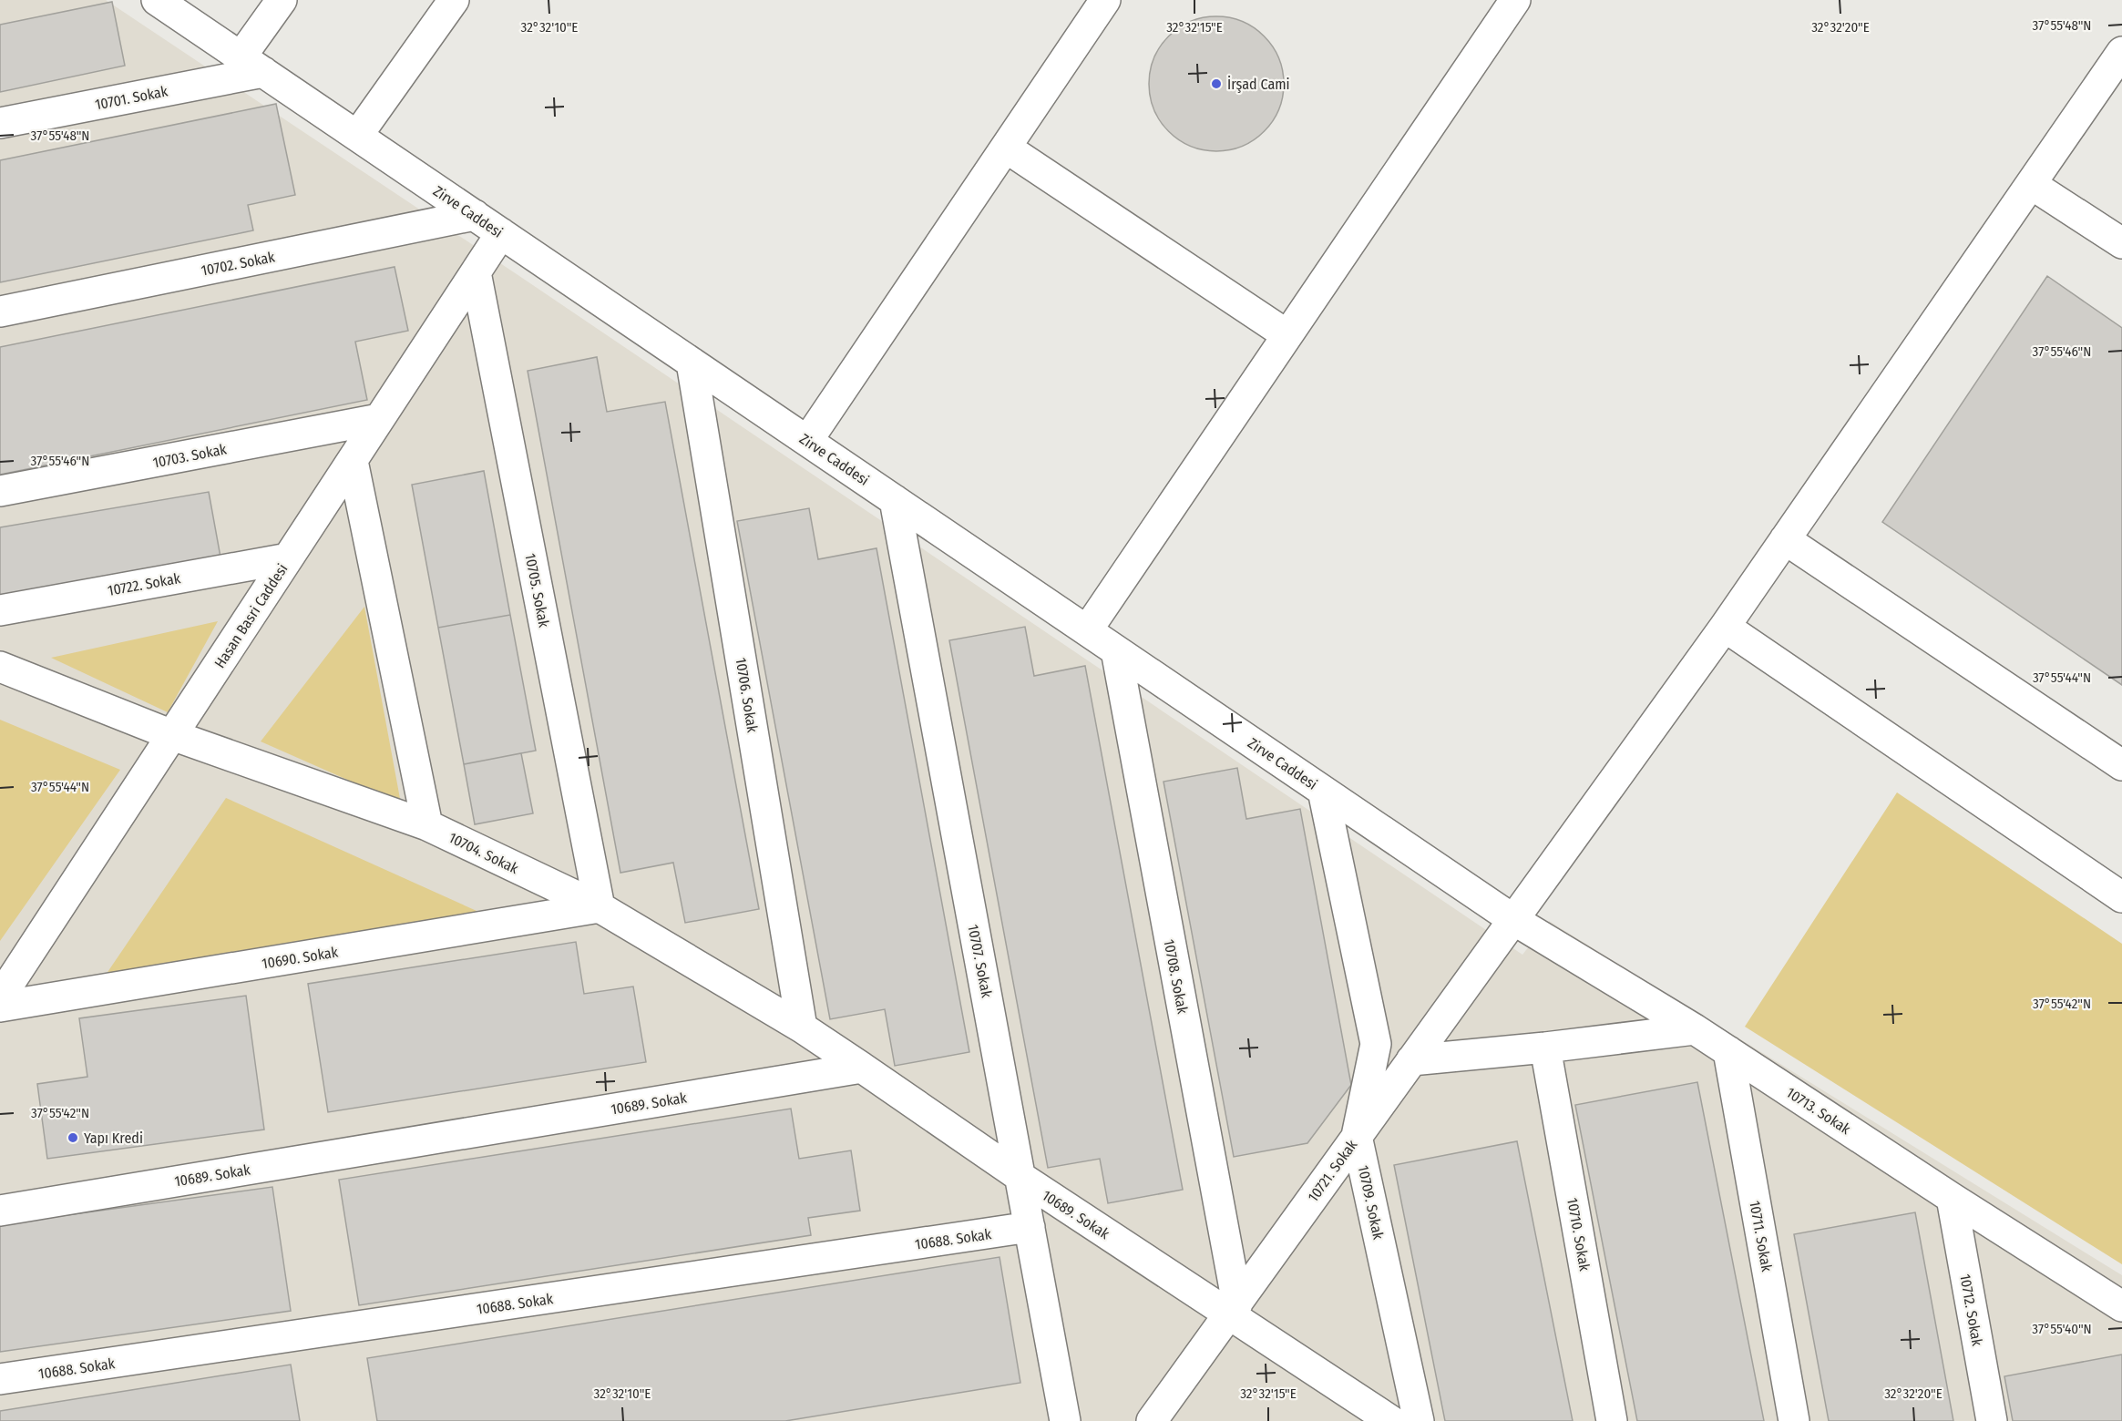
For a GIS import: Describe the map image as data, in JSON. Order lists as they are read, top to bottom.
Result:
{
  "streets": {
    "street": [
      "10701. Sokak",
      "Zirve Caddesi",
      "10702. Sokak",
      "10703. Sokak",
      "10722. Sokak",
      "10705. Sokak",
      "Hasan Basri Caddesi",
      "10706. Sokak",
      "10704. Sokak",
      "10690. Sokak",
      "10707. Sokak",
      "10708. Sokak",
      "10689. Sokak",
      "10713. Sokak",
      "10721. Sokak",
      "10709. Sokak",
      "10710. Sokak",
      "10711. Sokak",
      "10688. Sokak",
      "10712. Sokak"
    ]
  },
  "crossings": [
    ["10701. Sokak", "Zirve Caddesi"],
    ["Zirve Caddesi", "10702. Sokak"],
    ["Zirve Caddesi", "Hasan Basri Caddesi"],
    ["Zirve Caddesi", "10706. Sokak"],
    ["Zirve Caddesi", "10707. Sokak"],
    ["Zirve Caddesi", "10708. Sokak"],
    ["Zirve Caddesi", "10713. Sokak"],
    ["Zirve Caddesi", "10721. Sokak"],
    ["Zirve Caddesi", "10709. Sokak"],
    ["10703. Sokak", "Hasan Basri Caddesi"],
    ["10722. Sokak", "Hasan Basri Caddesi"],
    ["10705. Sokak", "Hasan Basri Caddesi"],
    ["10705. Sokak", "10704. Sokak"],
    ["10705. Sokak", "10690. Sokak"],
    ["Hasan Basri Caddesi", "10704. Sokak"],
    ["10706. Sokak", "10704. Sokak"],
    ["10704. Sokak", "10690. Sokak"],
    ["10704. Sokak", "10689. Sokak"],
    ["10707. Sokak", "10689. Sokak"],
    ["10707. Sokak", "10688. Sokak"],
    ["10708. Sokak", "10689. Sokak"],
    ["10708. Sokak", "10721. Sokak"],
    ["10689. Sokak", "10721. Sokak"],
    ["10713. Sokak", "10721. Sokak"],
    ["10713. Sokak", "10711. Sokak"],
    ["10713. Sokak", "10712. Sokak"],
    ["10721. Sokak", "10709. Sokak"]
  ],
  "places": ["İrşad Cami", "Yapı Kredi"],
  "coordinates": [
    "37°55'48\"N",
    "32°32'10\"E",
    "32°32'15\"E",
    "32°32'20\"E",
    "37°55'46\"N",
    "37°55'44\"N",
    "37°55'42\"N",
    "37°55'40\"N"
  ]
}
